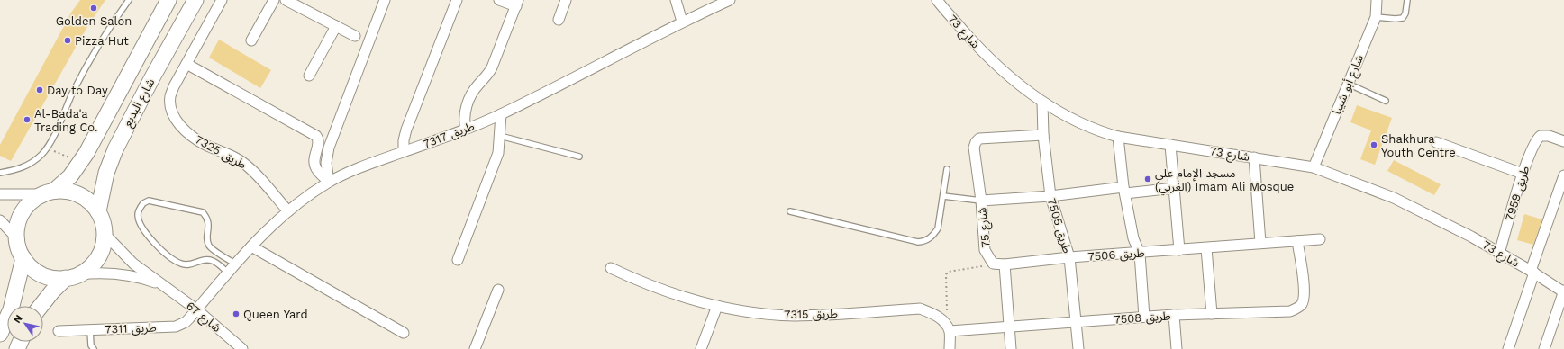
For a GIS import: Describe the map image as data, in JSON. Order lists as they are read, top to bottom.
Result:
{
  "streets": {
    "main road": ["شارع البديع"],
    "street": [
      "شارع 73",
      "شارع أبو شيبا",
      "طريق 7317",
      "طريق 7325",
      "طريق 7959",
      "طريق 7505",
      "شارع 75",
      "طريق 7506",
      "طريق 7315",
      "شارع 67",
      "طريق 7508",
      "طريق 7311"
    ]
  },
  "crossings": [
    ["شارع 73", "شارع أبو شيبا"],
    ["شارع 73", "طريق 7959"],
    ["شارع 73", "طريق 7505"],
    ["طريق 7317", "طريق 7325"],
    ["طريق 7317", "شارع 67"],
    ["طريق 7317", "طريق 7311"],
    ["طريق 7505", "شارع 75"],
    ["طريق 7505", "طريق 7506"],
    ["طريق 7505", "طريق 7508"],
    ["شارع 75", "طريق 7506"],
    ["طريق 7506", "طريق 7508"],
    ["شارع 67", "طريق 7311"]
  ],
  "places": [
    "Golden Salon",
    "Pizza Hut",
    "Day to Day",
    "Al-Bada'a Trading Co.",
    "Shakhura Youth Centre",
    "مسجد الإمام علي (الغربي) Imam Ali Mosque",
    "Queen Yard"
  ],
  "north": "top left"
}
